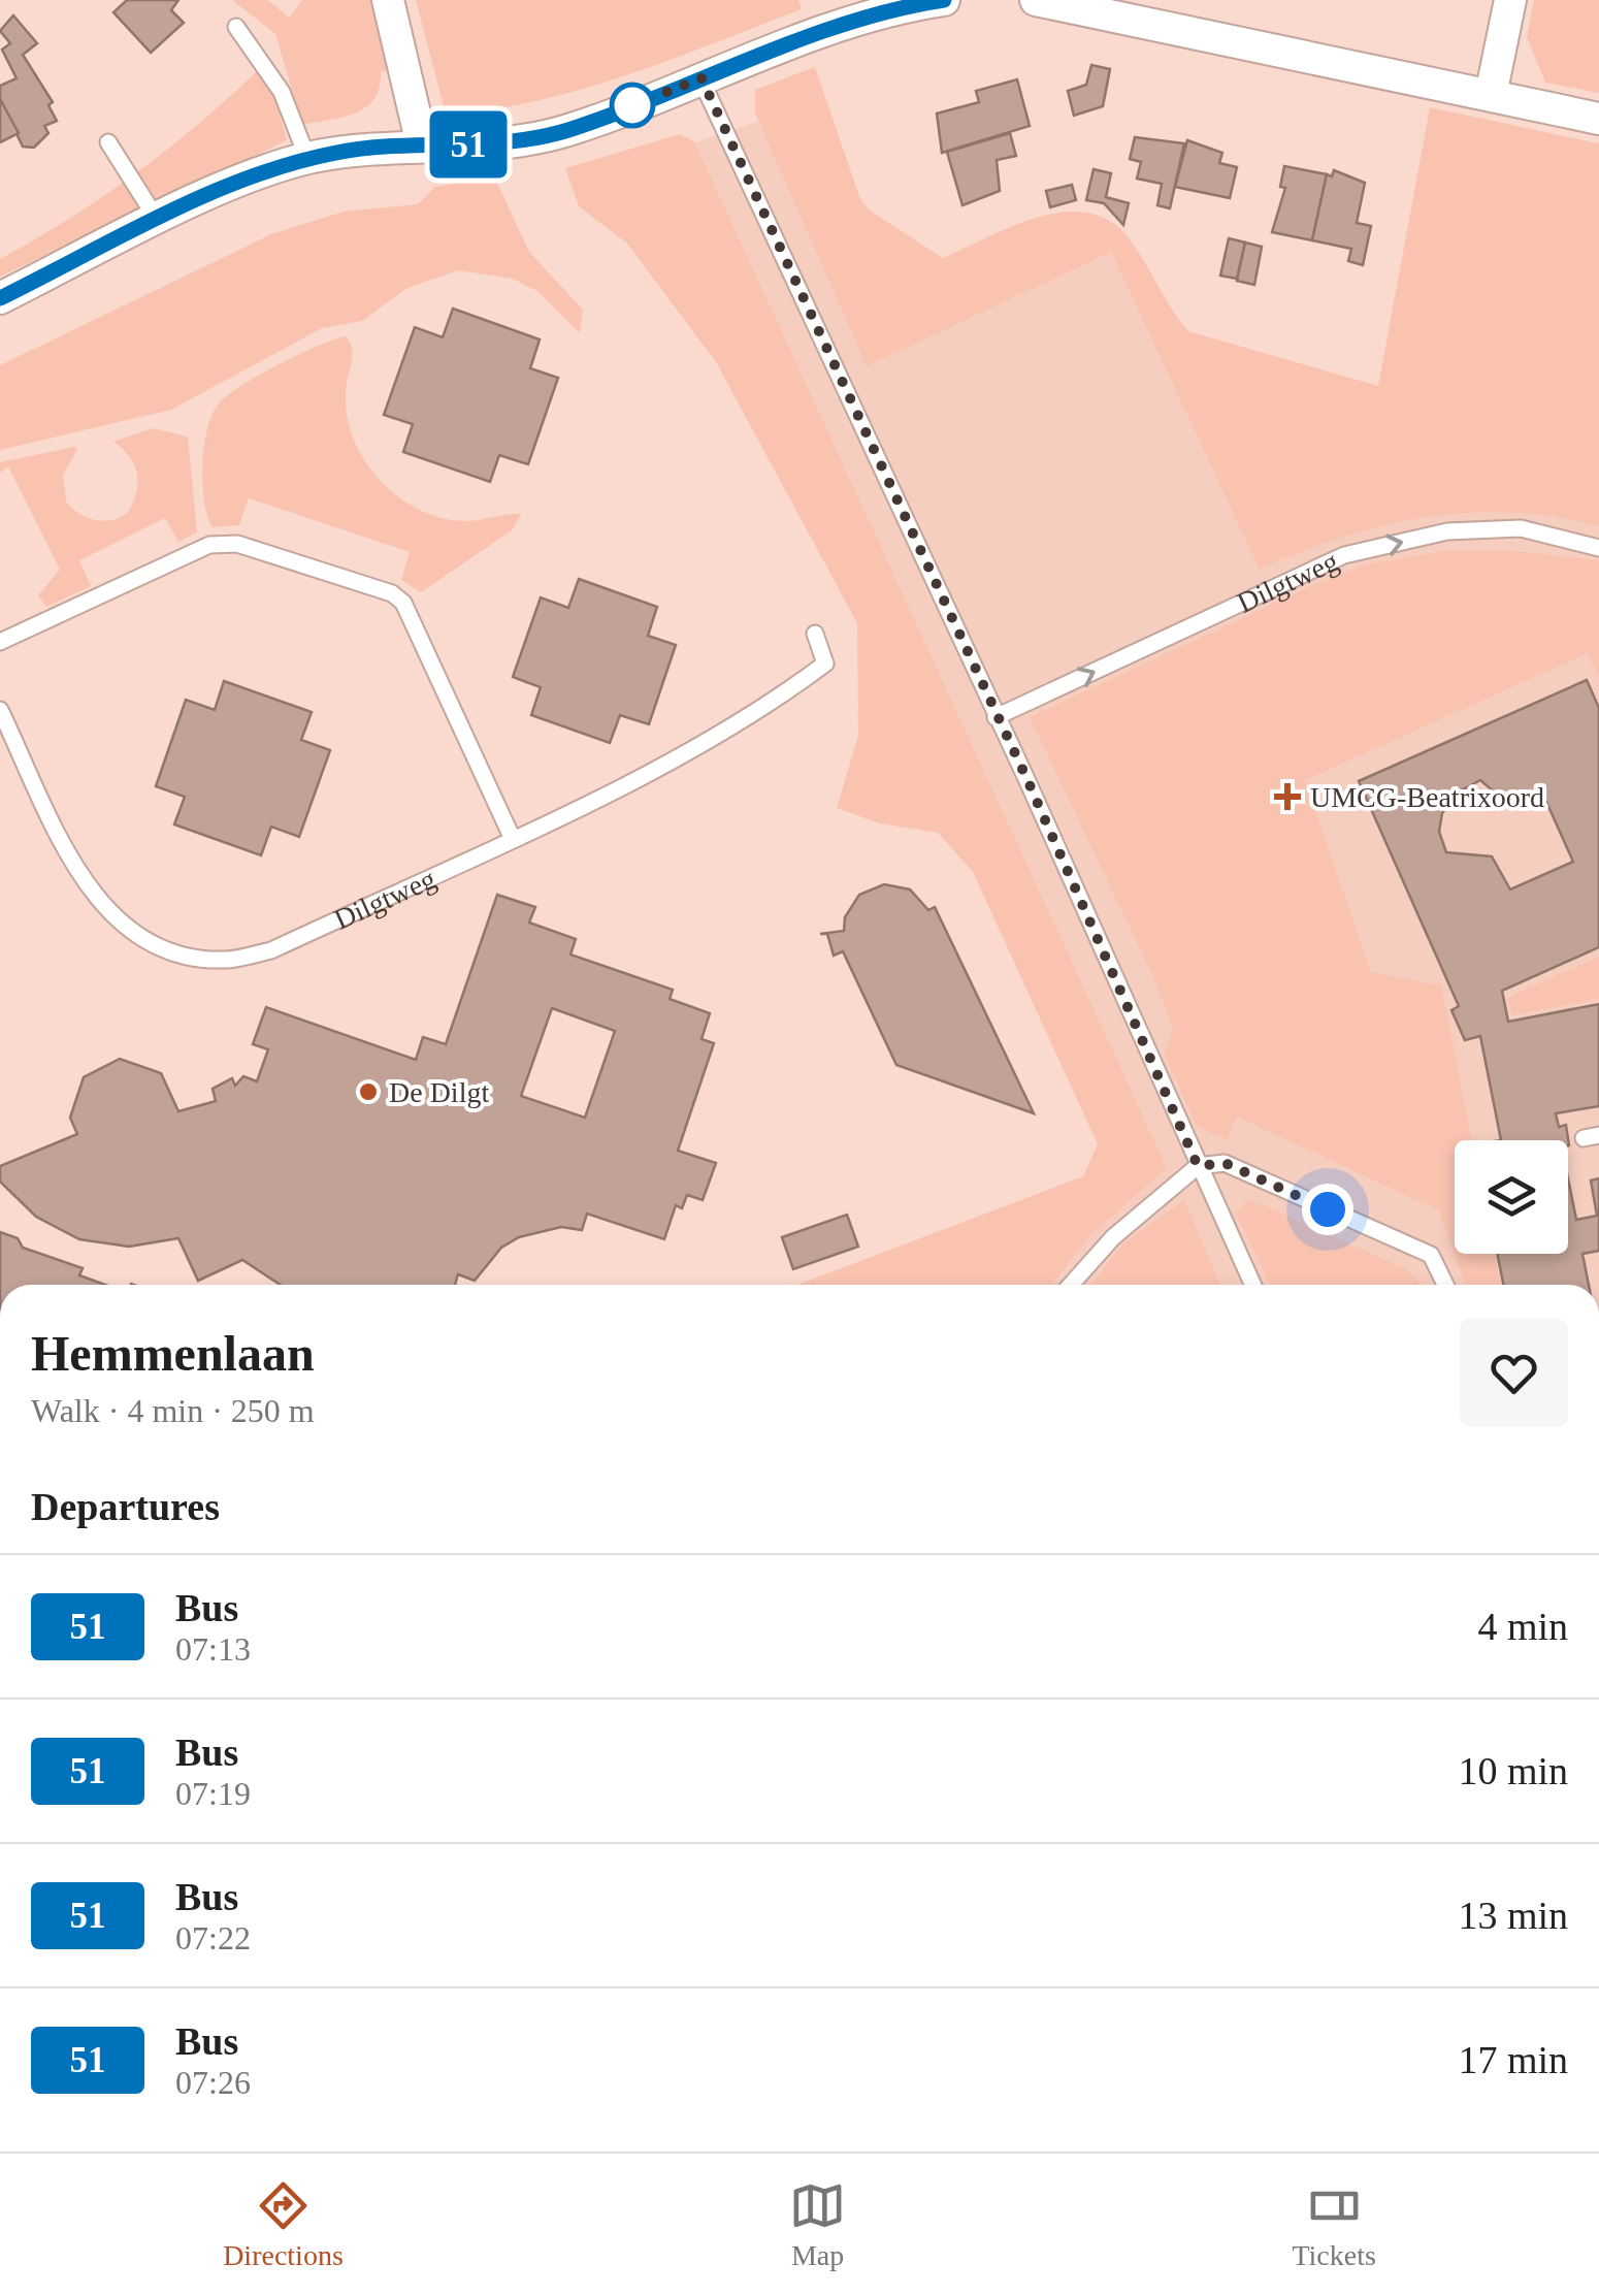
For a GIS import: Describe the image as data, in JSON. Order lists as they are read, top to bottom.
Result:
{
  "streets": {
    "lane": ["Dilgtweg"]
  },
  "one_way": ["Dilgtweg"],
  "places": {
    "health": ["UMCG-Beatrixoord"],
    "other": ["De Dilgt"]
  },
  "lines": ["bus line 51"],
  "page": {
    "on_map": "51",
    "heading": [
      ["Hemmenlaan", "Walk · 4 min · 250 m"],
      "Departures"
    ],
    "list": [
      {
        "mark": "51",
        "name": "Bus",
        "note": "07:13",
        "value": "4 min"
      },
      {
        "mark": "51",
        "name": "Bus",
        "note": "07:19",
        "value": "10 min"
      },
      {
        "mark": "51",
        "name": "Bus",
        "note": "07:22",
        "value": "13 min"
      },
      {
        "mark": "51",
        "name": "Bus",
        "note": "07:26",
        "value": "17 min"
      }
    ],
    "tabs": ["Directions", "Map", "Tickets"]
  }
}
